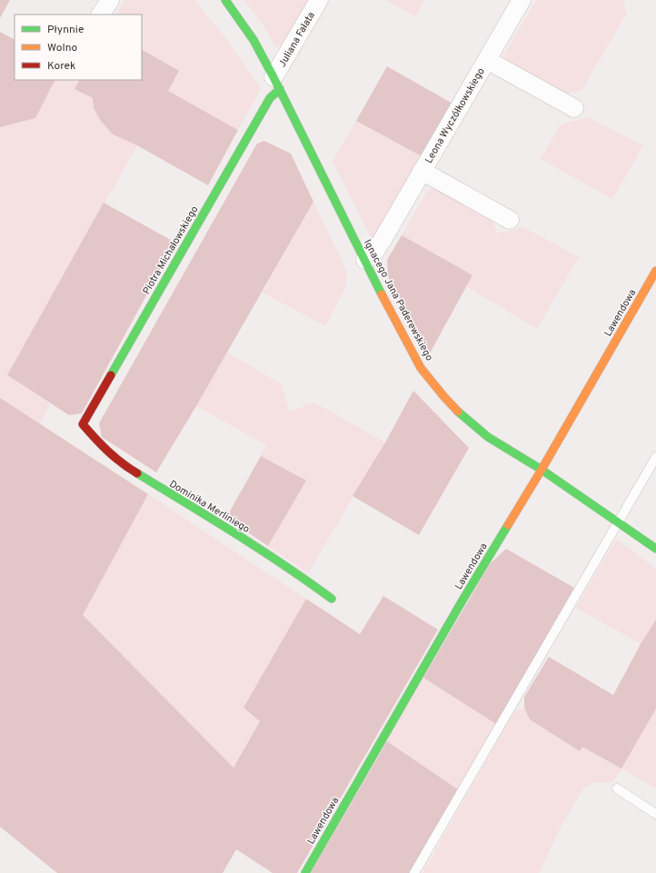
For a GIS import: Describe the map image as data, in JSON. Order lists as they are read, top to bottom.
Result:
{
  "streets": {
    "street": [
      "Juliana Fałata",
      "Leona Wyczółkowskiego",
      "Piotra Michałowskiego",
      "Ignacego Jana Paderewskiego",
      "Lawendowa",
      "Dominika Merliniego"
    ]
  },
  "crossings": [
    ["Juliana Fałata", "Piotra Michałowskiego"],
    ["Juliana Fałata", "Ignacego Jana Paderewskiego"],
    ["Leona Wyczółkowskiego", "Ignacego Jana Paderewskiego"],
    ["Piotra Michałowskiego", "Ignacego Jana Paderewskiego"],
    ["Piotra Michałowskiego", "Dominika Merliniego"],
    ["Ignacego Jana Paderewskiego", "Lawendowa"]
  ],
  "legend": ["Płynnie", "Wolno", "Korek"]
}
